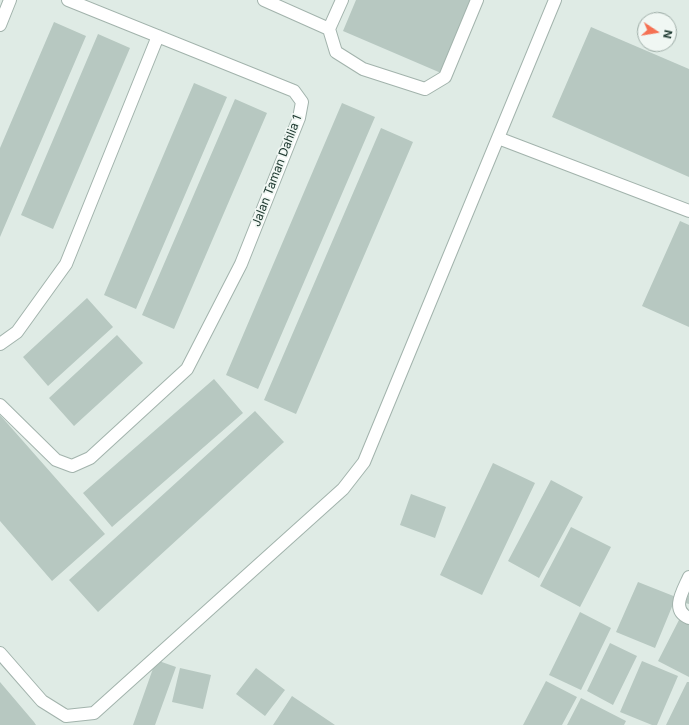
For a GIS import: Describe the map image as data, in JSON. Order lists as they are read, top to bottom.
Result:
{
  "streets": {
    "street": ["Jalan Taman Dahlia 1"]
  },
  "north": "right"
}
